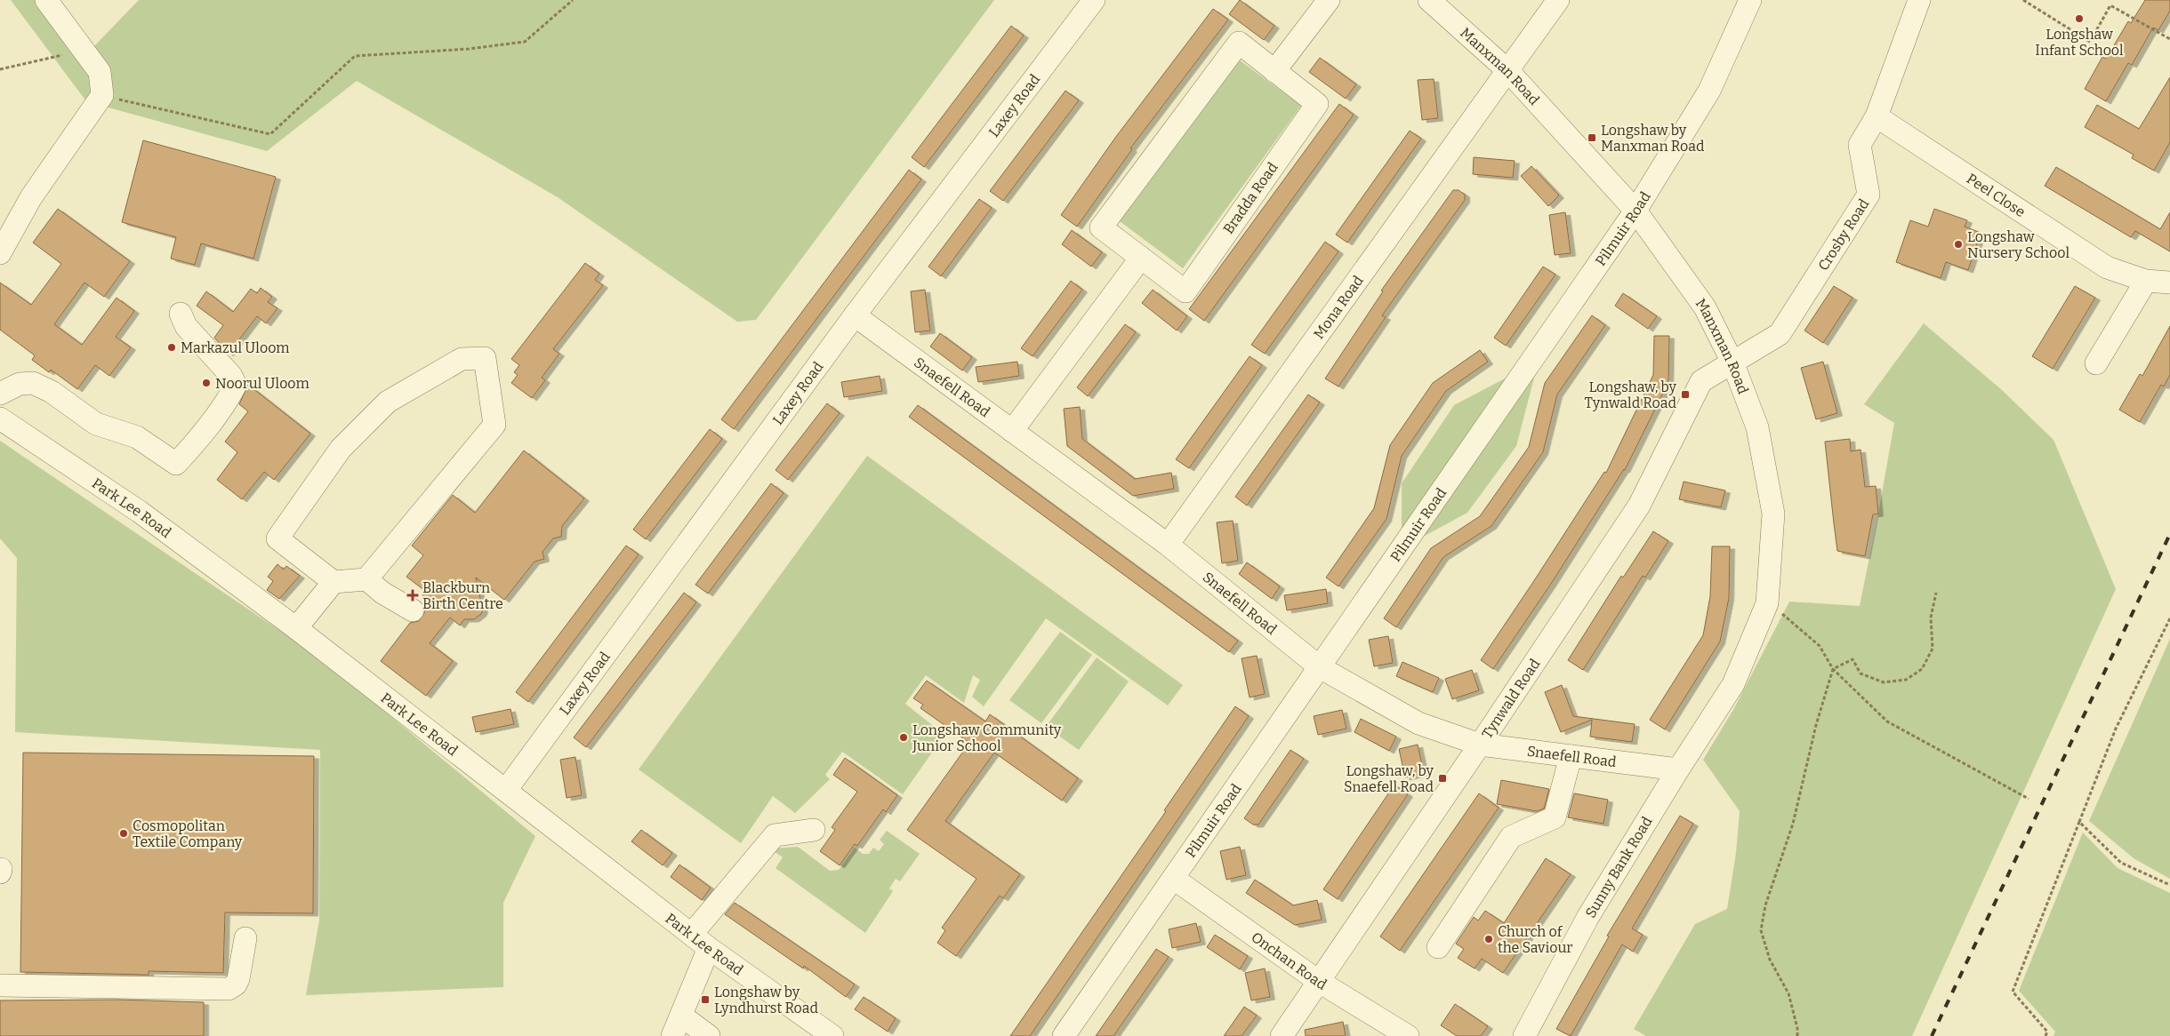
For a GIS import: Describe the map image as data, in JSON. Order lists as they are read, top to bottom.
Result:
{
  "streets": {
    "street": [
      "Manxman Road",
      "Laxey Road",
      "Peel Close",
      "Bradda Road",
      "Pilmuir Road",
      "Crosby Road",
      "Mona Road",
      "Snaefell Road",
      "Park Lee Road",
      "Tynwald Road",
      "Sunny Bank Road",
      "Onchan Road"
    ]
  },
  "crossings": [
    ["Manxman Road", "Pilmuir Road"],
    ["Manxman Road", "Crosby Road"],
    ["Manxman Road", "Mona Road"],
    ["Manxman Road", "Snaefell Road"],
    ["Manxman Road", "Tynwald Road"],
    ["Manxman Road", "Sunny Bank Road"],
    ["Laxey Road", "Snaefell Road"],
    ["Laxey Road", "Park Lee Road"],
    ["Peel Close", "Crosby Road"],
    ["Pilmuir Road", "Snaefell Road"],
    ["Pilmuir Road", "Onchan Road"],
    ["Crosby Road", "Tynwald Road"],
    ["Mona Road", "Snaefell Road"],
    ["Snaefell Road", "Tynwald Road"],
    ["Snaefell Road", "Sunny Bank Road"],
    ["Tynwald Road", "Onchan Road"]
  ],
  "places": {
    "other": [
      "Longshaw Infant School",
      "Longshaw Nursery School",
      "Markazul Uloom",
      "Noorul Uloom",
      "Longshaw Community Junior School",
      "Cosmopolitan Textile Company",
      "Church of the Saviour"
    ],
    "transit": [
      "Longshaw by Manxman Road",
      "Longshaw, by Tynwald Road",
      "Longshaw, by Snaefell Road",
      "Longshaw by Lyndhurst Road"
    ],
    "health": ["Blackburn Birth Centre"]
  }
}
